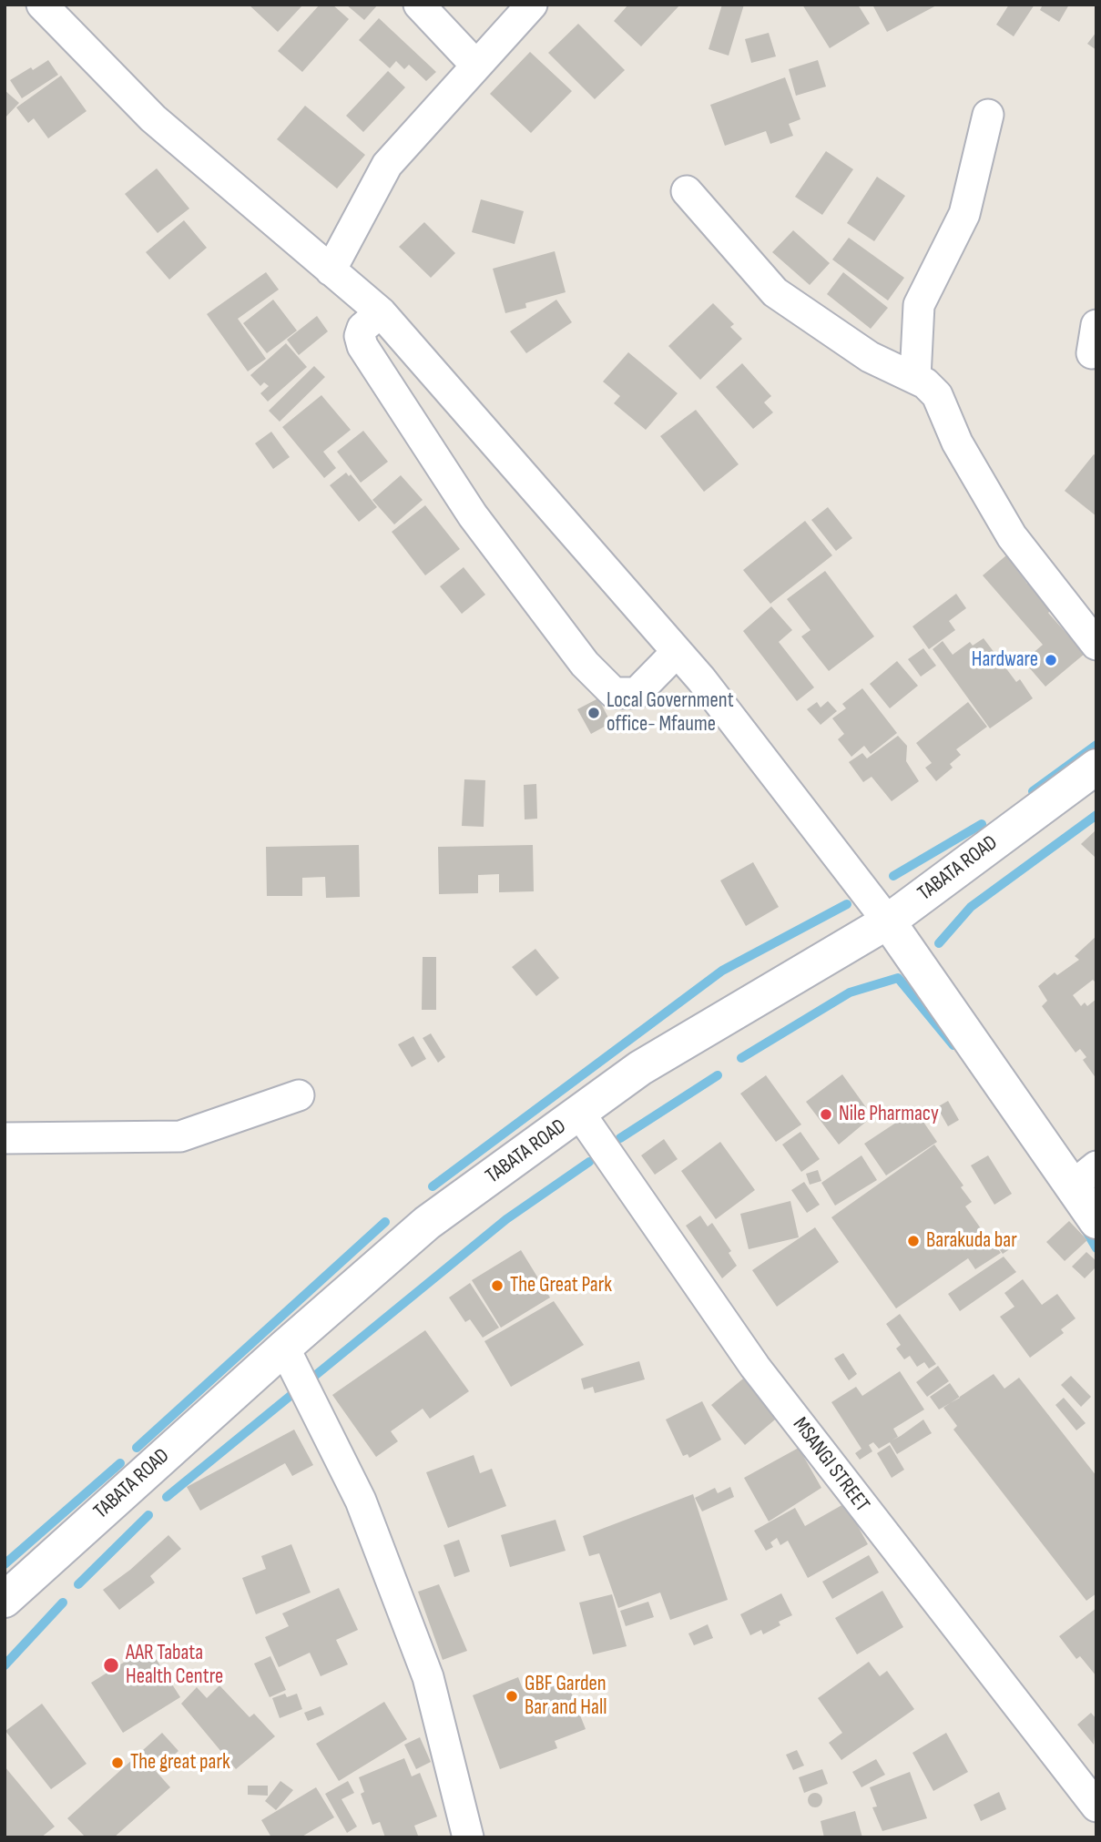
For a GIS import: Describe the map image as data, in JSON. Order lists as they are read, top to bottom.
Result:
{
  "streets": {
    "main road": ["TABATA ROAD"],
    "street": ["MSANGI STREET"]
  },
  "crossings": [
    ["TABATA ROAD", "MSANGI STREET"]
  ],
  "places": [
    "Hardware",
    "Local Government office- Mfaume",
    "Nile Pharmacy",
    "Barakuda bar",
    "The Great Park",
    "AAR Tabata Health Centre",
    "GBF Garden Bar and Hall",
    "The great park"
  ]
}
